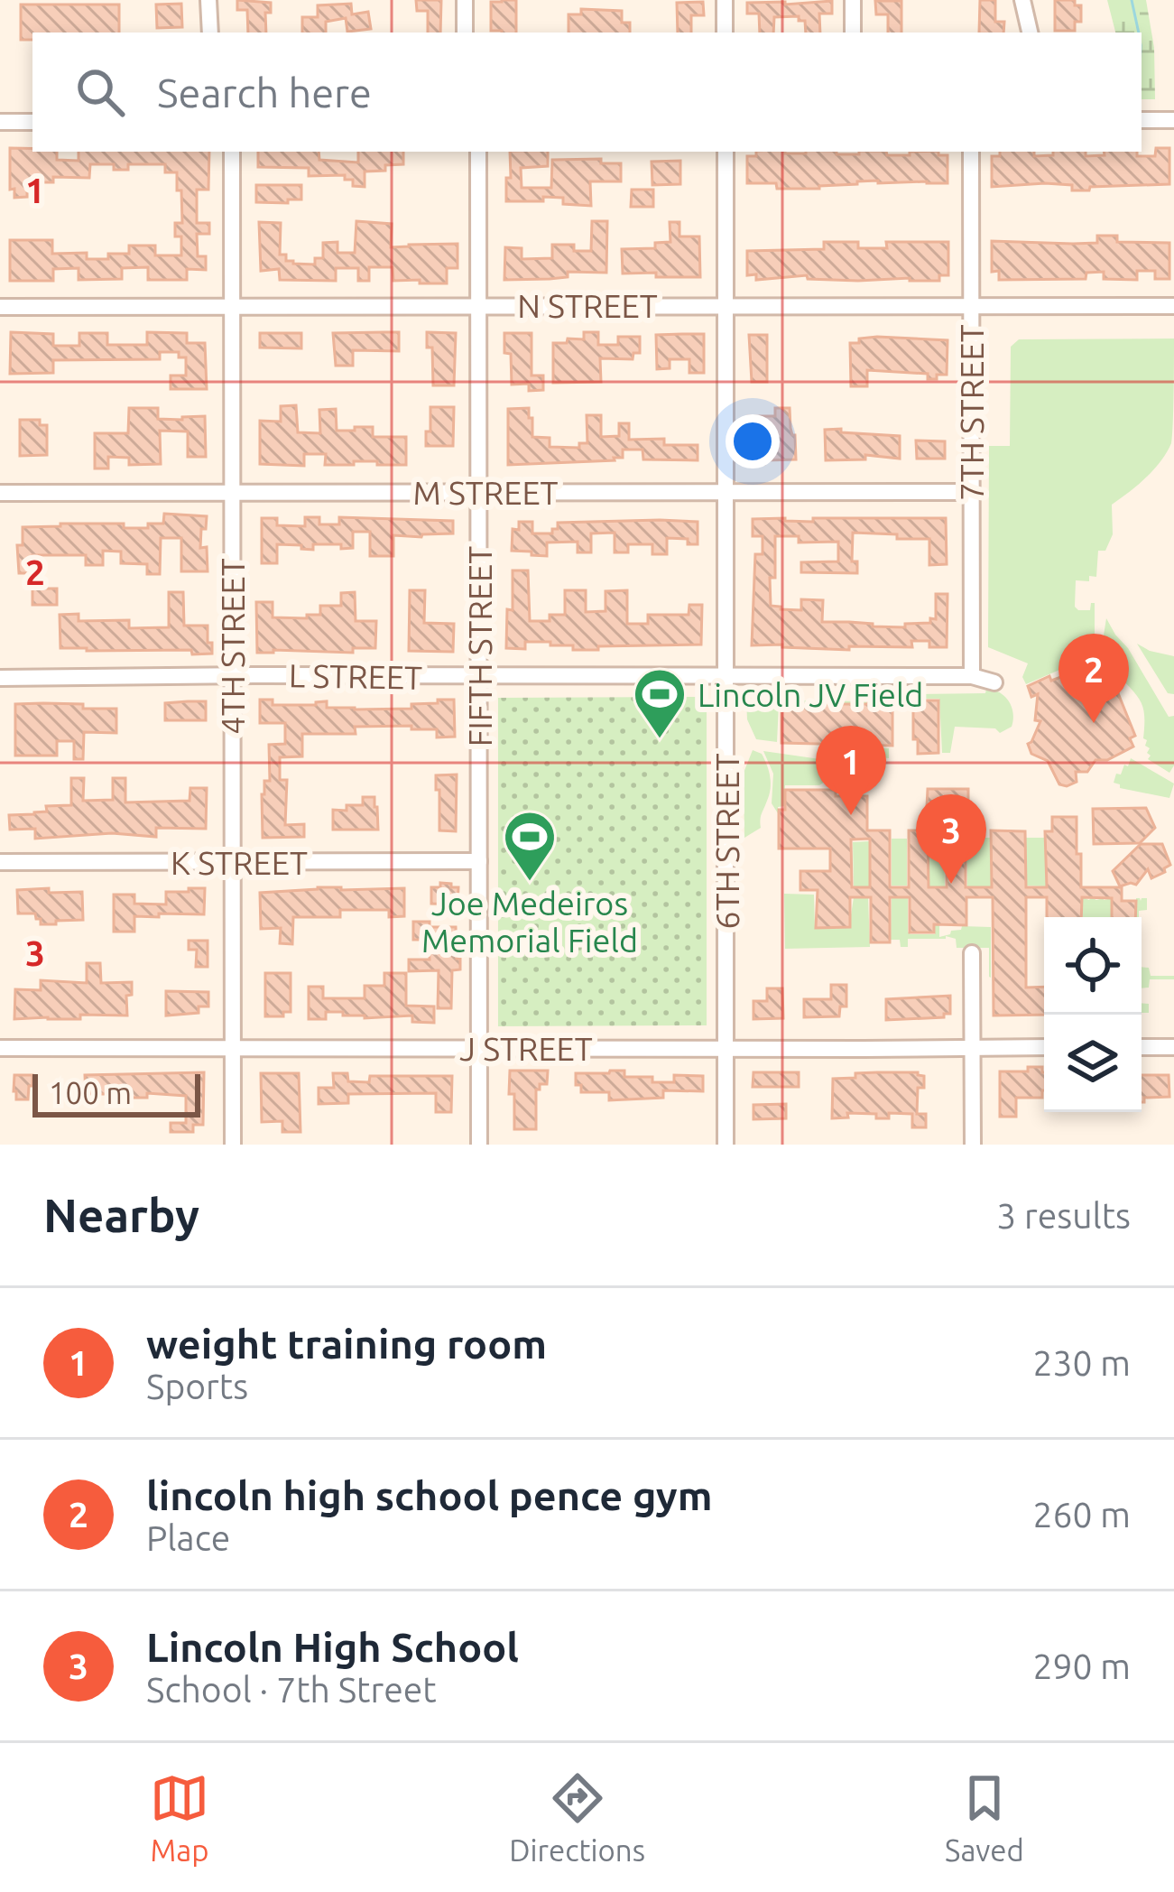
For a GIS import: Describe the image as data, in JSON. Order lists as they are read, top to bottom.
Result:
{
  "streets": {
    "street": [
      "N STREET",
      "7TH STREET",
      "M STREET",
      "4TH STREET",
      "FIFTH STREET",
      "L STREET",
      "6TH STREET",
      "K STREET",
      "J STREET"
    ]
  },
  "crossings": [
    ["N STREET", "7TH STREET"],
    ["N STREET", "4TH STREET"],
    ["N STREET", "FIFTH STREET"],
    ["N STREET", "6TH STREET"],
    ["7TH STREET", "M STREET"],
    ["7TH STREET", "L STREET"],
    ["M STREET", "4TH STREET"],
    ["M STREET", "FIFTH STREET"],
    ["M STREET", "6TH STREET"],
    ["4TH STREET", "L STREET"],
    ["4TH STREET", "K STREET"],
    ["4TH STREET", "J STREET"],
    ["FIFTH STREET", "L STREET"],
    ["FIFTH STREET", "K STREET"],
    ["FIFTH STREET", "J STREET"],
    ["L STREET", "6TH STREET"],
    ["6TH STREET", "J STREET"]
  ],
  "places": {
    "sports": ["Lincoln JV Field", "Joe Medeiros Memorial Field"]
  },
  "scale_bar": "100 m",
  "page": {
    "search": "Search here",
    "pins": ["2", "1", "3"],
    "scale": "100 m",
    "heading": ["Nearby", "3 results"],
    "list": [
      {
        "mark": "1",
        "name": "weight training room",
        "note": "Sports",
        "value": "230 m"
      },
      {
        "mark": "2",
        "name": "lincoln high school pence gym",
        "note": "Place",
        "value": "260 m"
      },
      {
        "mark": "3",
        "name": "Lincoln High School",
        "note": "School · 7th Street",
        "value": "290 m"
      }
    ],
    "nav": ["Map", "Directions", "Saved"]
  },
  "grid": {
    "rows": ["1", "2", "3"]
  }
}
